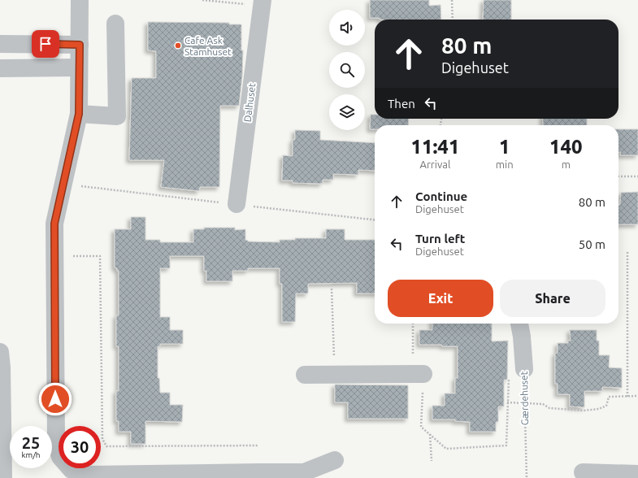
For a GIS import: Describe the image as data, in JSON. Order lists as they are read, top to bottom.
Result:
{
  "streets": {
    "street": ["Dalhuset", "Gærdehuset"]
  },
  "places": ["Cafe Ask Stamhuset"],
  "page": {
    "turn": ["80 m", "Digehuset"],
    "then": "Then",
    "eta": [
      "11:41",
      "Arrival",
      "1",
      "min",
      "140",
      "m"
    ],
    "list": [
      {
        "name": "Continue",
        "note": "Digehuset",
        "value": "80 m"
      },
      {
        "name": "Turn left",
        "note": "Digehuset",
        "value": "50 m"
      }
    ],
    "buttons": ["Exit", "Share"],
    "speed": "25 km/h",
    "limit": "30"
  }
}
